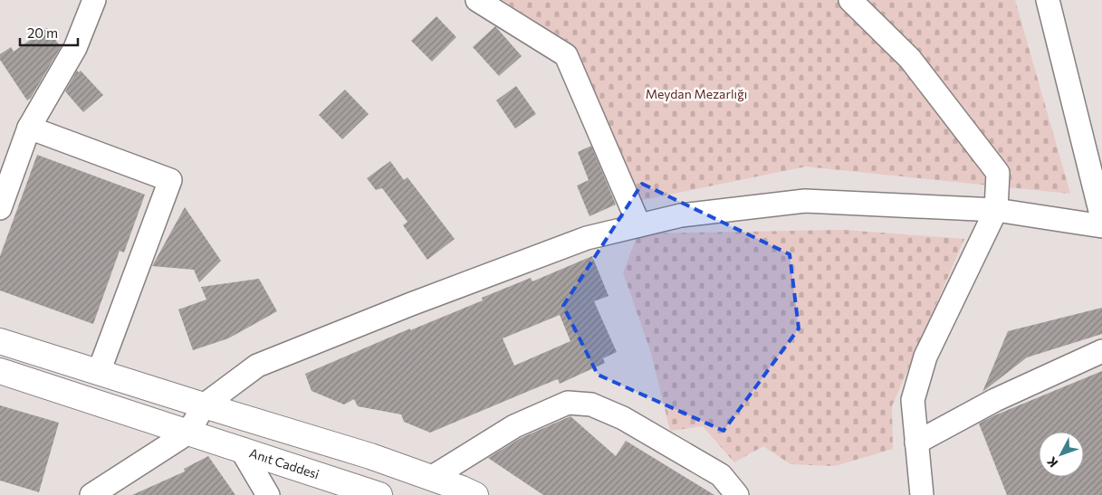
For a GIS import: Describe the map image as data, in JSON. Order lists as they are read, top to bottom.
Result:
{
  "streets": {
    "main road": ["Anıt Caddesi"]
  },
  "parks": ["Meydan Mezarlığı"],
  "scale_bar": "20 m",
  "north": "bottom left"
}
